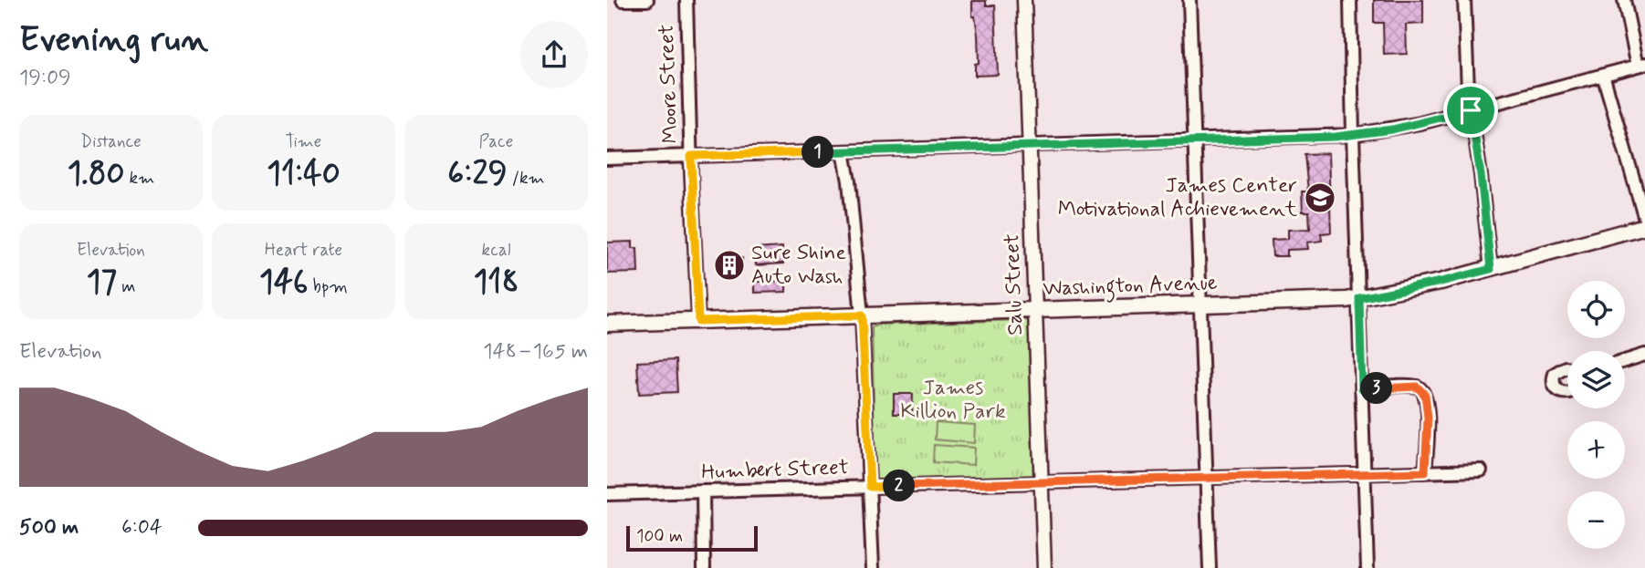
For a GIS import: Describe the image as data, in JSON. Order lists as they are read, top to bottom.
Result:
{
  "streets": {
    "main road": ["Washington Avenue"],
    "street": ["Moore Street", "Salu Street", "Humbert Street"]
  },
  "crossings": [
    ["Moore Street", "Washington Avenue"],
    ["Salu Street", "Washington Avenue"],
    ["Salu Street", "Humbert Street"]
  ],
  "parks": ["James Killion Park"],
  "places": {
    "school or university": ["James Center Motivational Achievement"],
    "building": ["Sure Shine Auto Wash"]
  },
  "scale_bar": "100 m",
  "page": {
    "heading": ["Evening run", "19:09"],
    "stats": [
      ["Distance", "1.80 km"],
      ["Time", "11:40"],
      ["Pace", "6:29 /km"],
      ["Elevation", "17 m"],
      ["Heart rate", "146 bpm"],
      ["kcal", "118"]
    ],
    "pins": ["1", "3", "2"],
    "map_buttons": ["+", "−"],
    "chart": ["Elevation", "148–165 m"],
    "list": [
      {
        "name": "500 m",
        "note": "6:04"
      }
    ],
    "scale": "100 m"
  }
}
